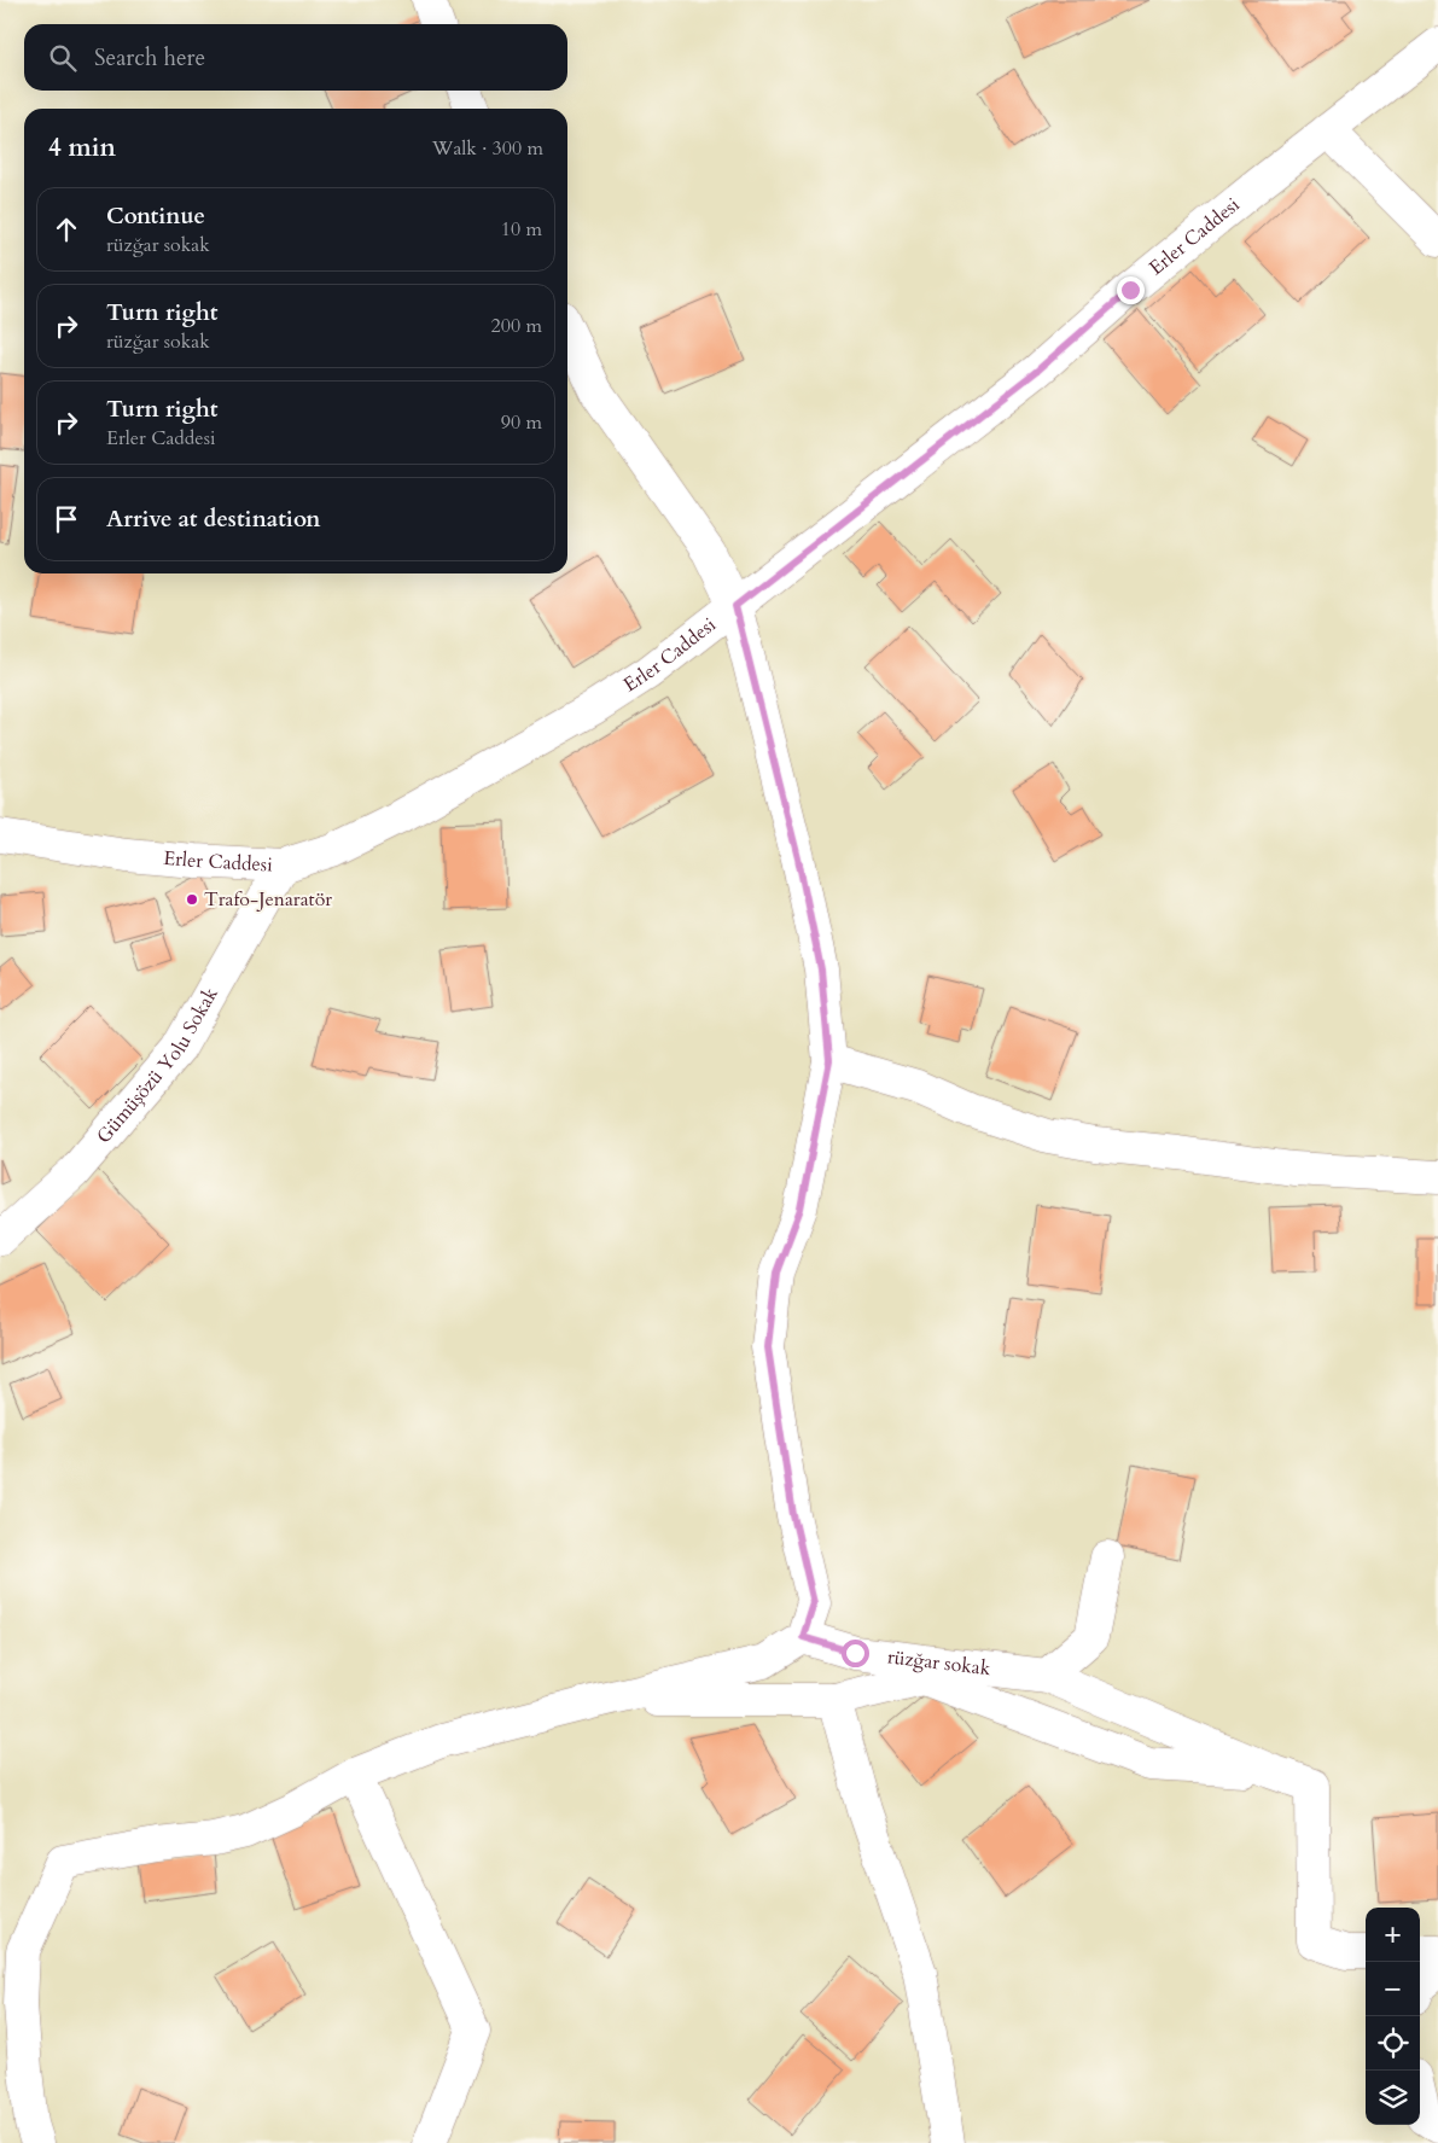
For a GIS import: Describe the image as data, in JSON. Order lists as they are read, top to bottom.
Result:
{
  "streets": {
    "street": ["Erler Caddesi", "Gümüşözü Yolu Sokak", "rüzğar sokak"]
  },
  "crossings": [
    ["Erler Caddesi", "Gümüşözü Yolu Sokak"]
  ],
  "places": ["Trafo-Jenaratör"],
  "page": {
    "search": "Search here",
    "heading": ["4 min", "Walk · 300 m"],
    "list": [
      ["Continue", "rüzğar sokak", "10 m"],
      ["Turn right", "rüzğar sokak", "200 m"],
      ["Turn right", "Erler Caddesi", "90 m"],
      "Arrive at destination"
    ],
    "map_buttons": ["+", "−"]
  }
}
